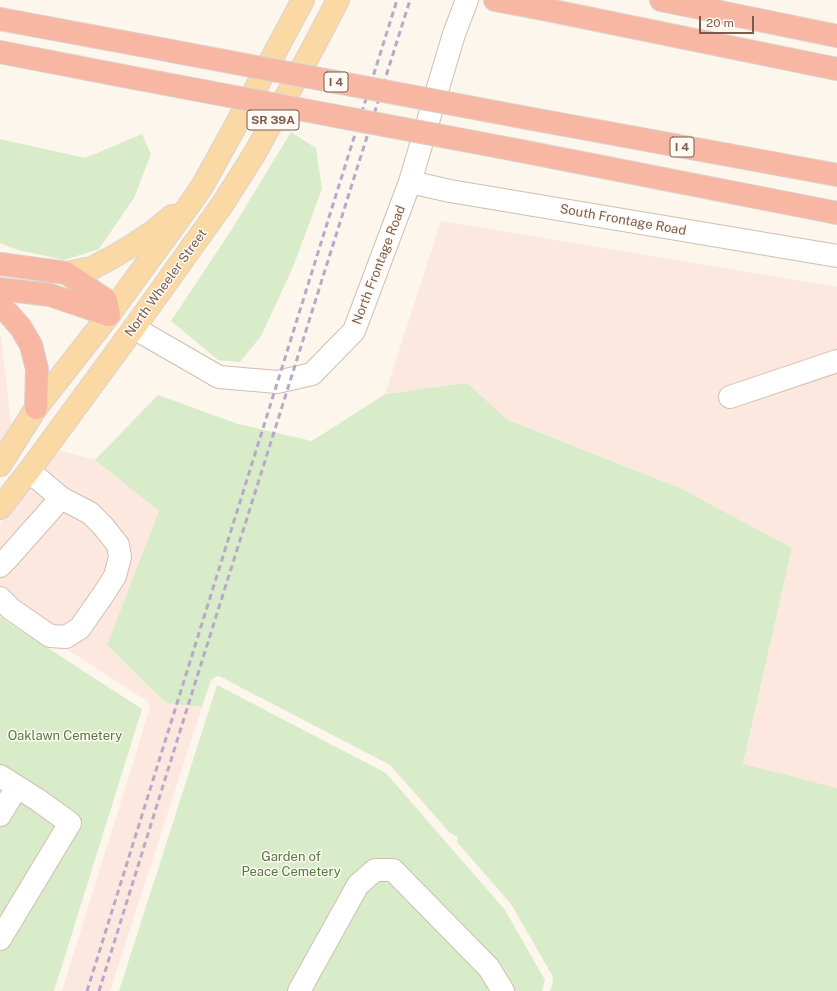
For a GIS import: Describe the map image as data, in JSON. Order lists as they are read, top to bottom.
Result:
{
  "streets": {
    "highway": ["I 4"],
    "main road": ["SR 39A", "North Frontage Road", "North Wheeler Street"],
    "street": ["South Frontage Road"]
  },
  "crossings": [
    ["South Frontage Road", "North Frontage Road"],
    ["North Frontage Road", "North Wheeler Street"]
  ],
  "parks": ["Oaklawn Cemetery", "Garden of Peace Cemetery"],
  "scale_bar": "20 m"
}
